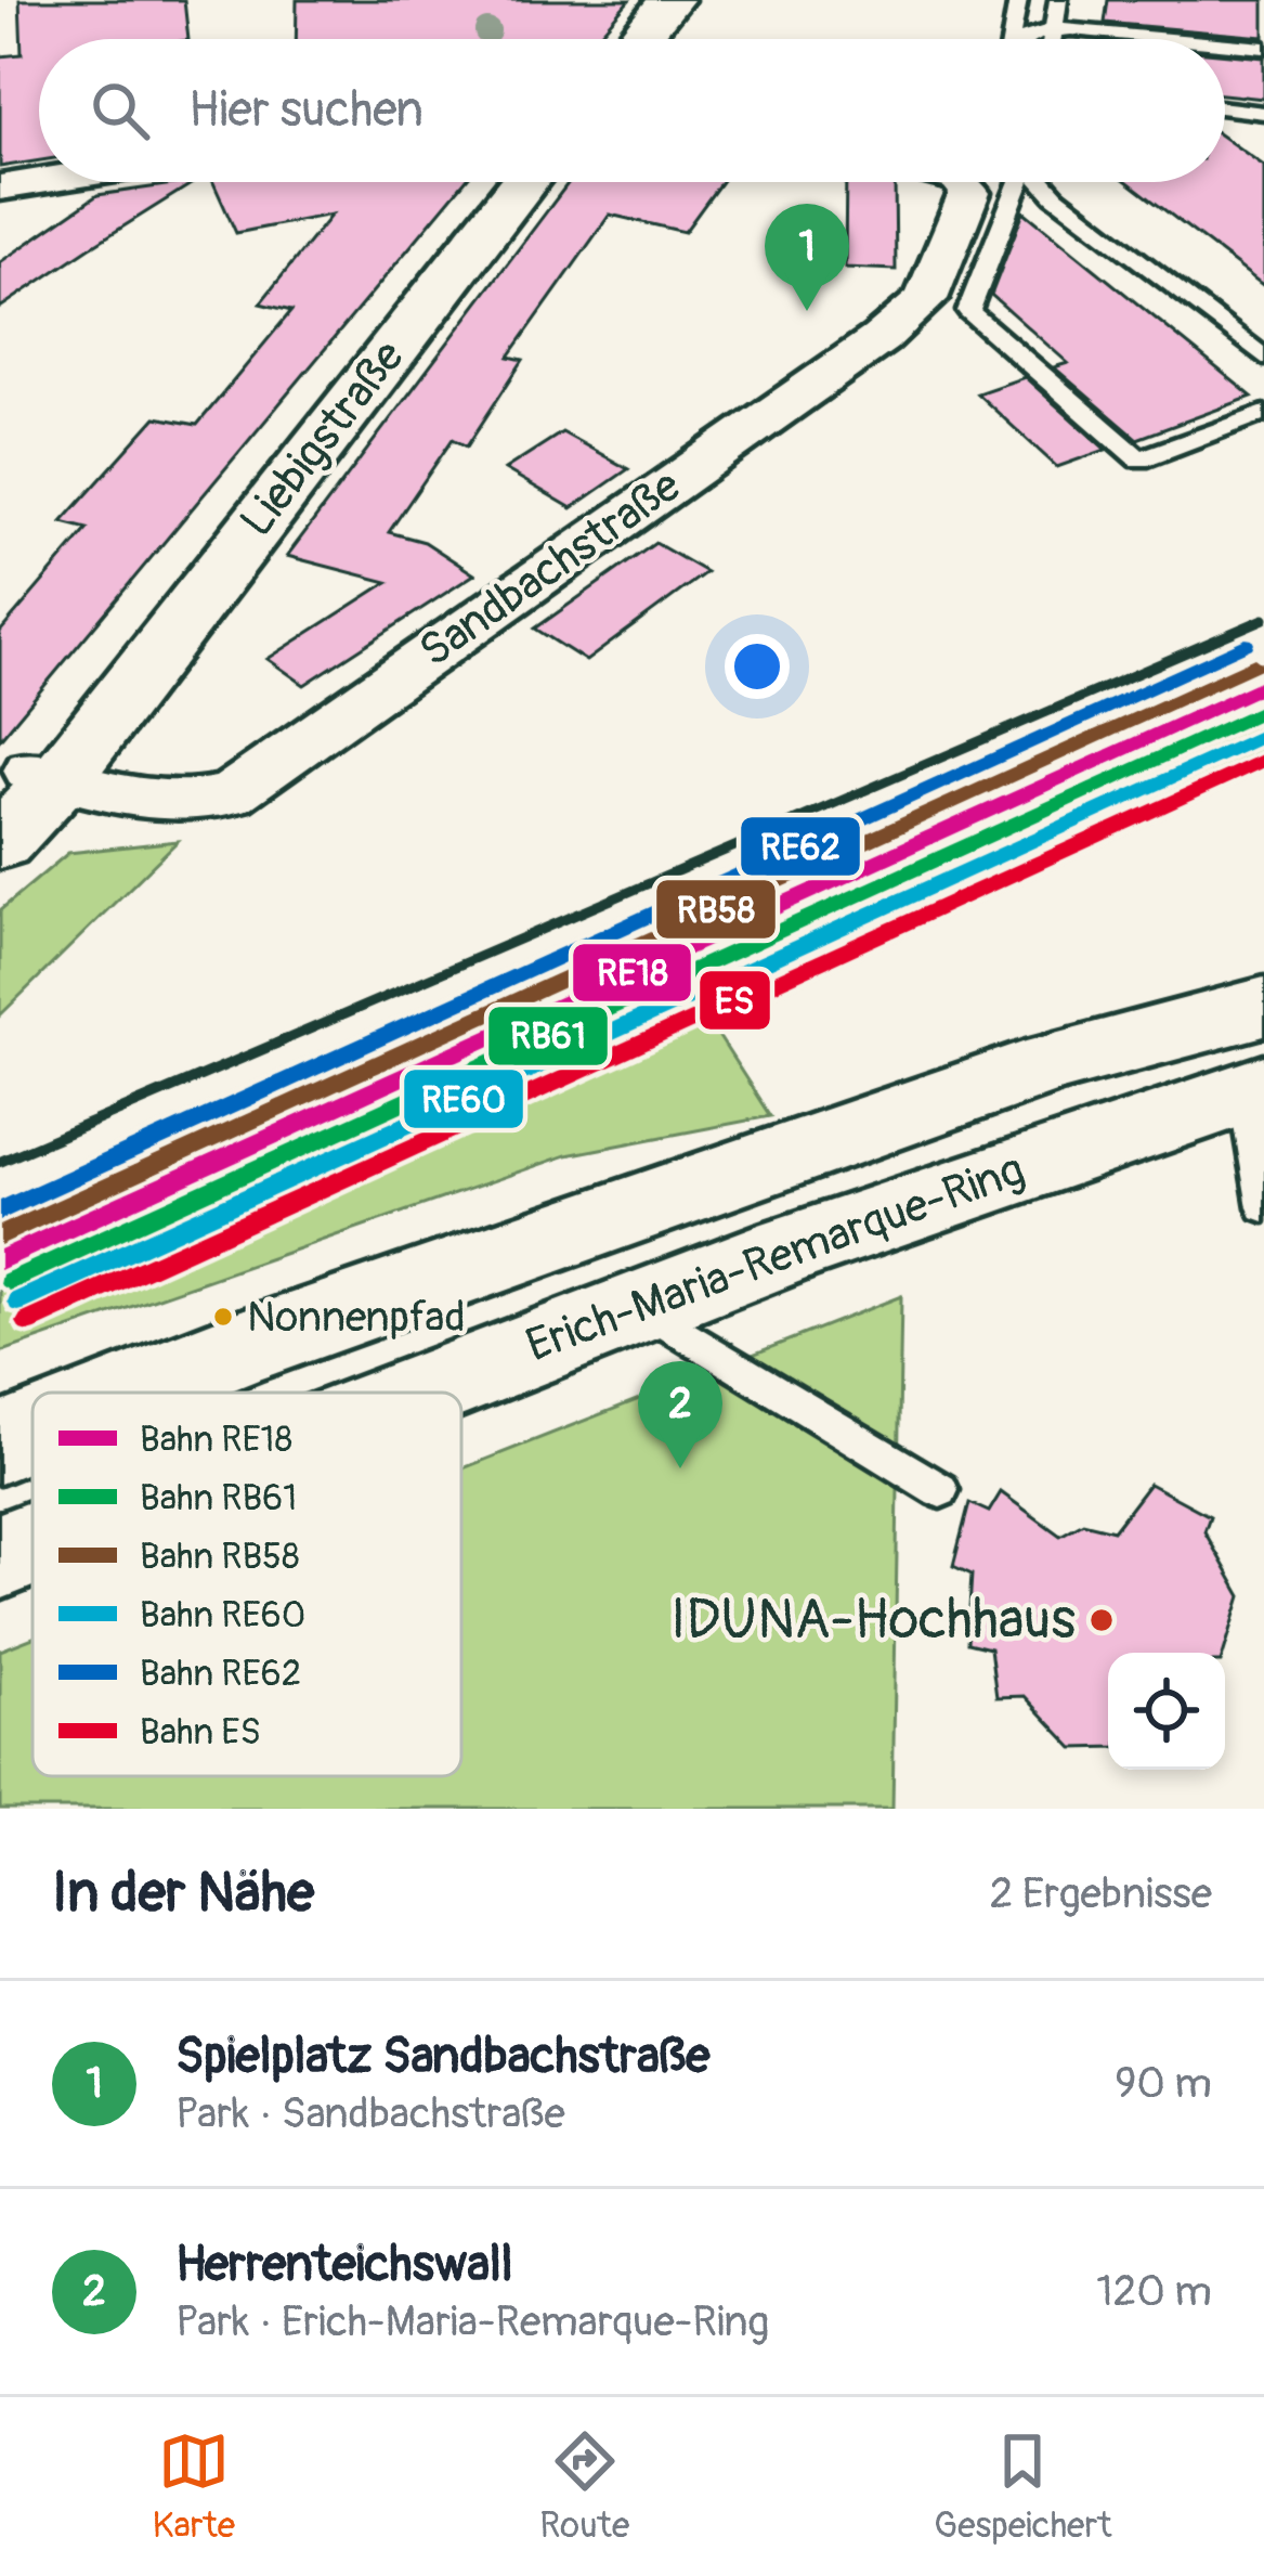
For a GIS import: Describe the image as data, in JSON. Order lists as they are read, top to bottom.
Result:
{
  "streets": {
    "main road": ["Liebigstraße", "Erich-Maria-Remarque-Ring"],
    "street": ["Sandbachstraße"]
  },
  "crossings": [
    ["Liebigstraße", "Sandbachstraße"]
  ],
  "places": ["Nonnenpfad", "IDUNA-Hochhaus"],
  "lines": [
    "rail line RE62",
    "rail line RB58",
    "rail line RE18",
    "rail line RB61",
    "rail line RE60",
    "rail line ES"
  ],
  "legend": [
    "Bahn RE18",
    "Bahn RB61",
    "Bahn RB58",
    "Bahn RE60",
    "Bahn RE62",
    "Bahn ES"
  ],
  "page": {
    "search": "Hier suchen",
    "pins": ["1", "2"],
    "heading": ["In der Nähe", "2 Ergebnisse"],
    "list": [
      {
        "mark": "1",
        "name": "Spielplatz Sandbachstraße",
        "note": "Park · Sandbachstraße",
        "value": "90 m"
      },
      {
        "mark": "2",
        "name": "Herrenteichswall",
        "note": "Park · Erich-Maria-Remarque-Ring",
        "value": "120 m"
      }
    ],
    "nav": ["Karte", "Route", "Gespeichert"]
  }
}
